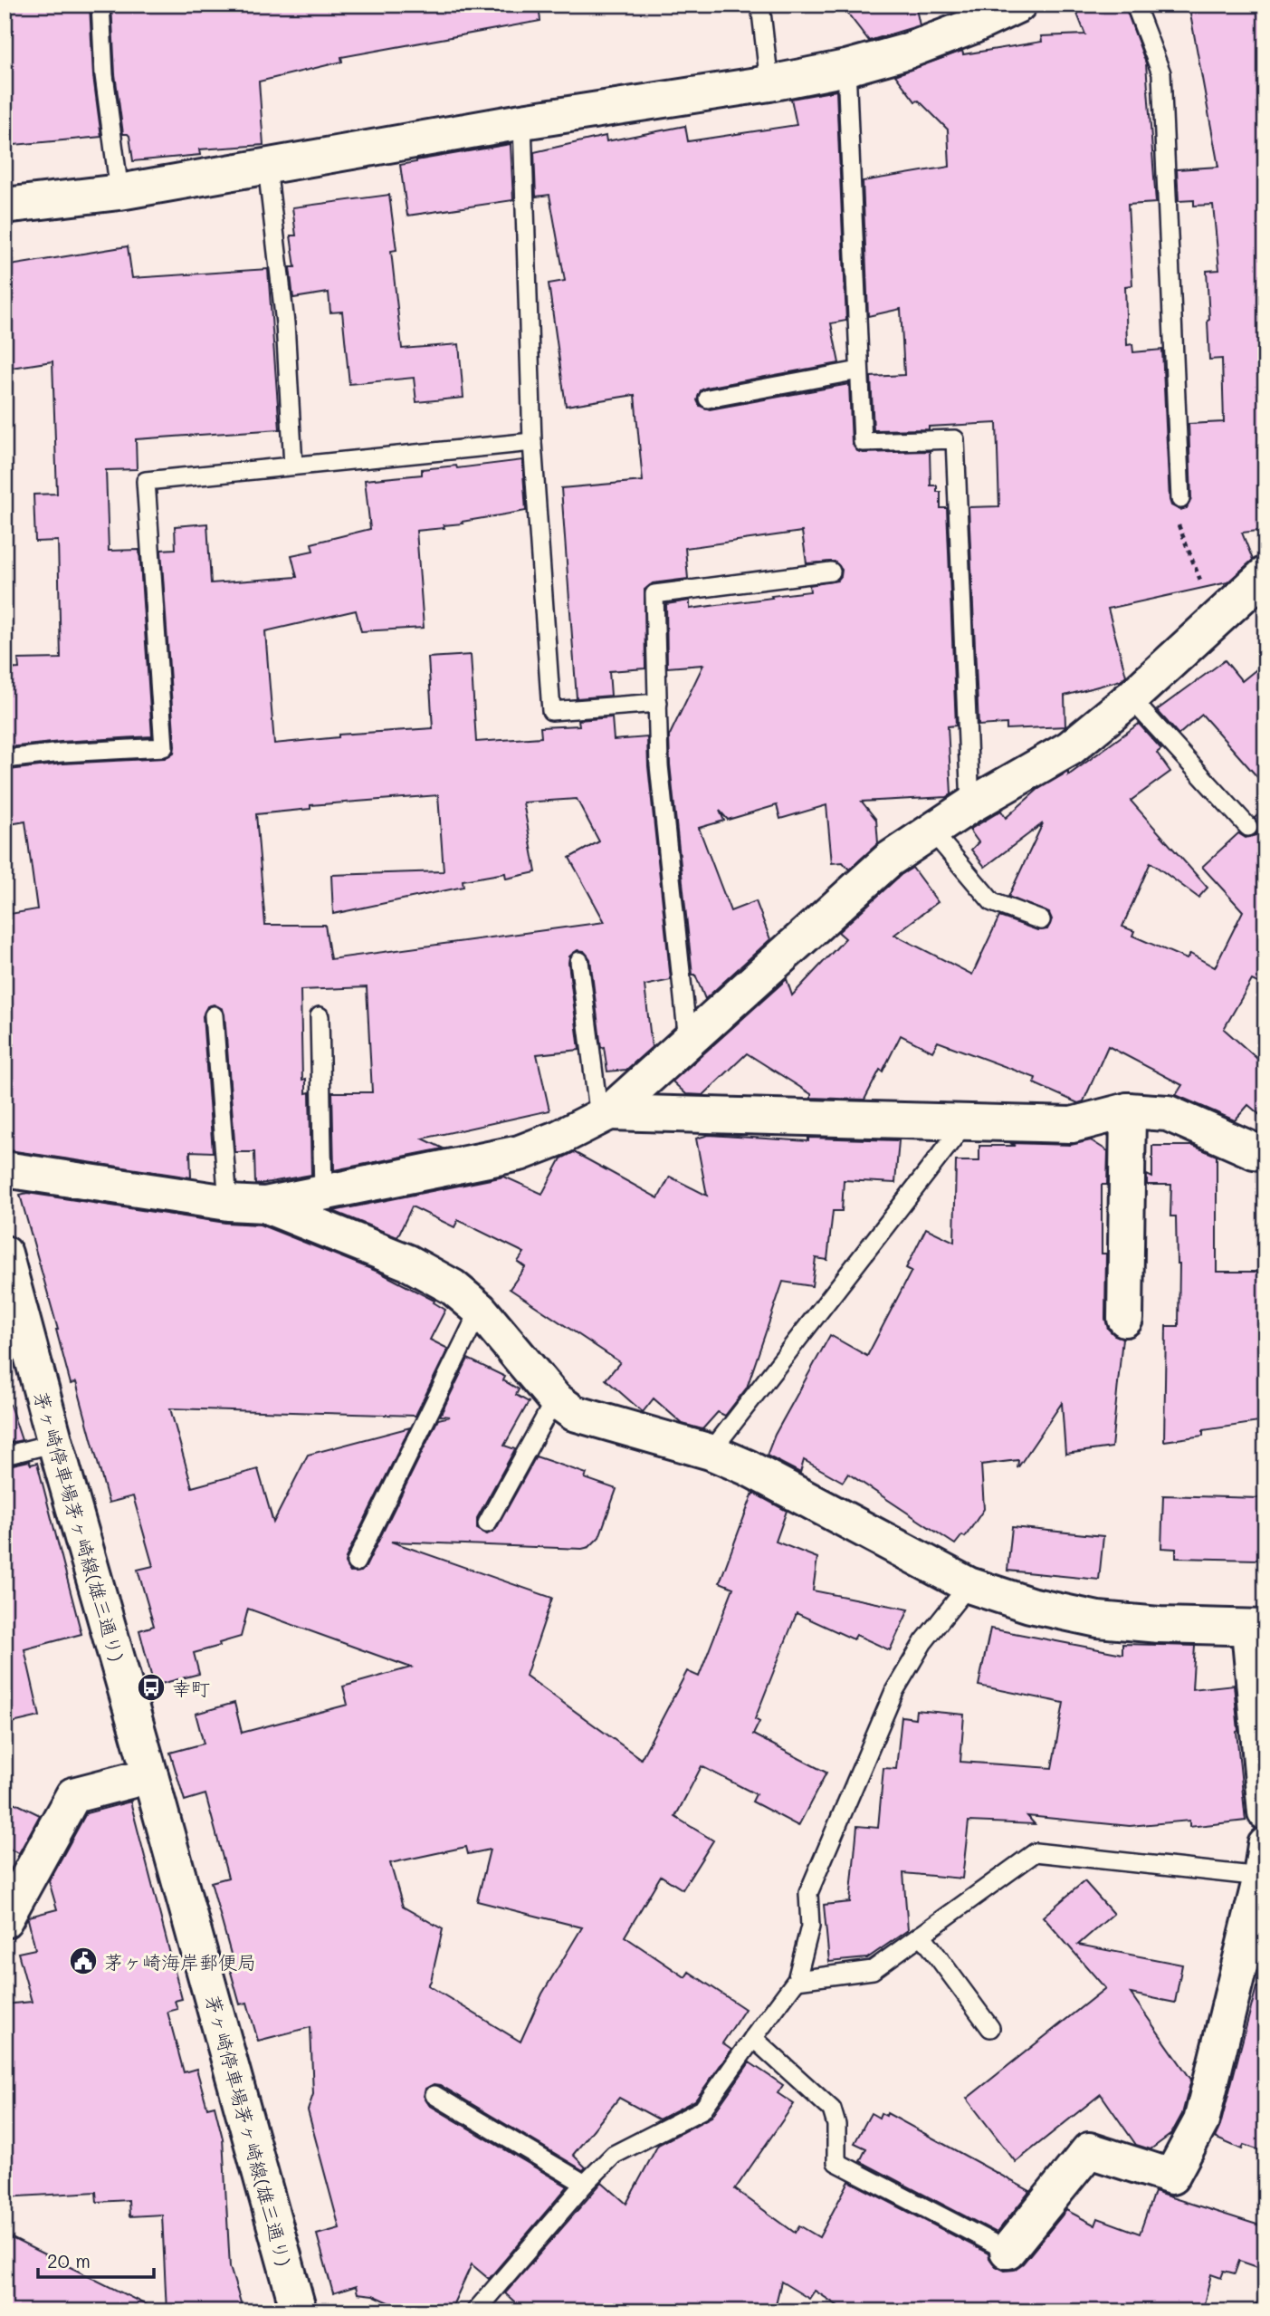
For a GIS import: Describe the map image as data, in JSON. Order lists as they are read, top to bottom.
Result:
{
  "streets": {
    "street": ["茅ヶ崎停車場茅ヶ崎線(雄三通り)"]
  },
  "places": {
    "bus stop": ["幸町"],
    "public building": ["茅ヶ崎海岸郵便局"]
  },
  "scale_bar": "20 m"
}
